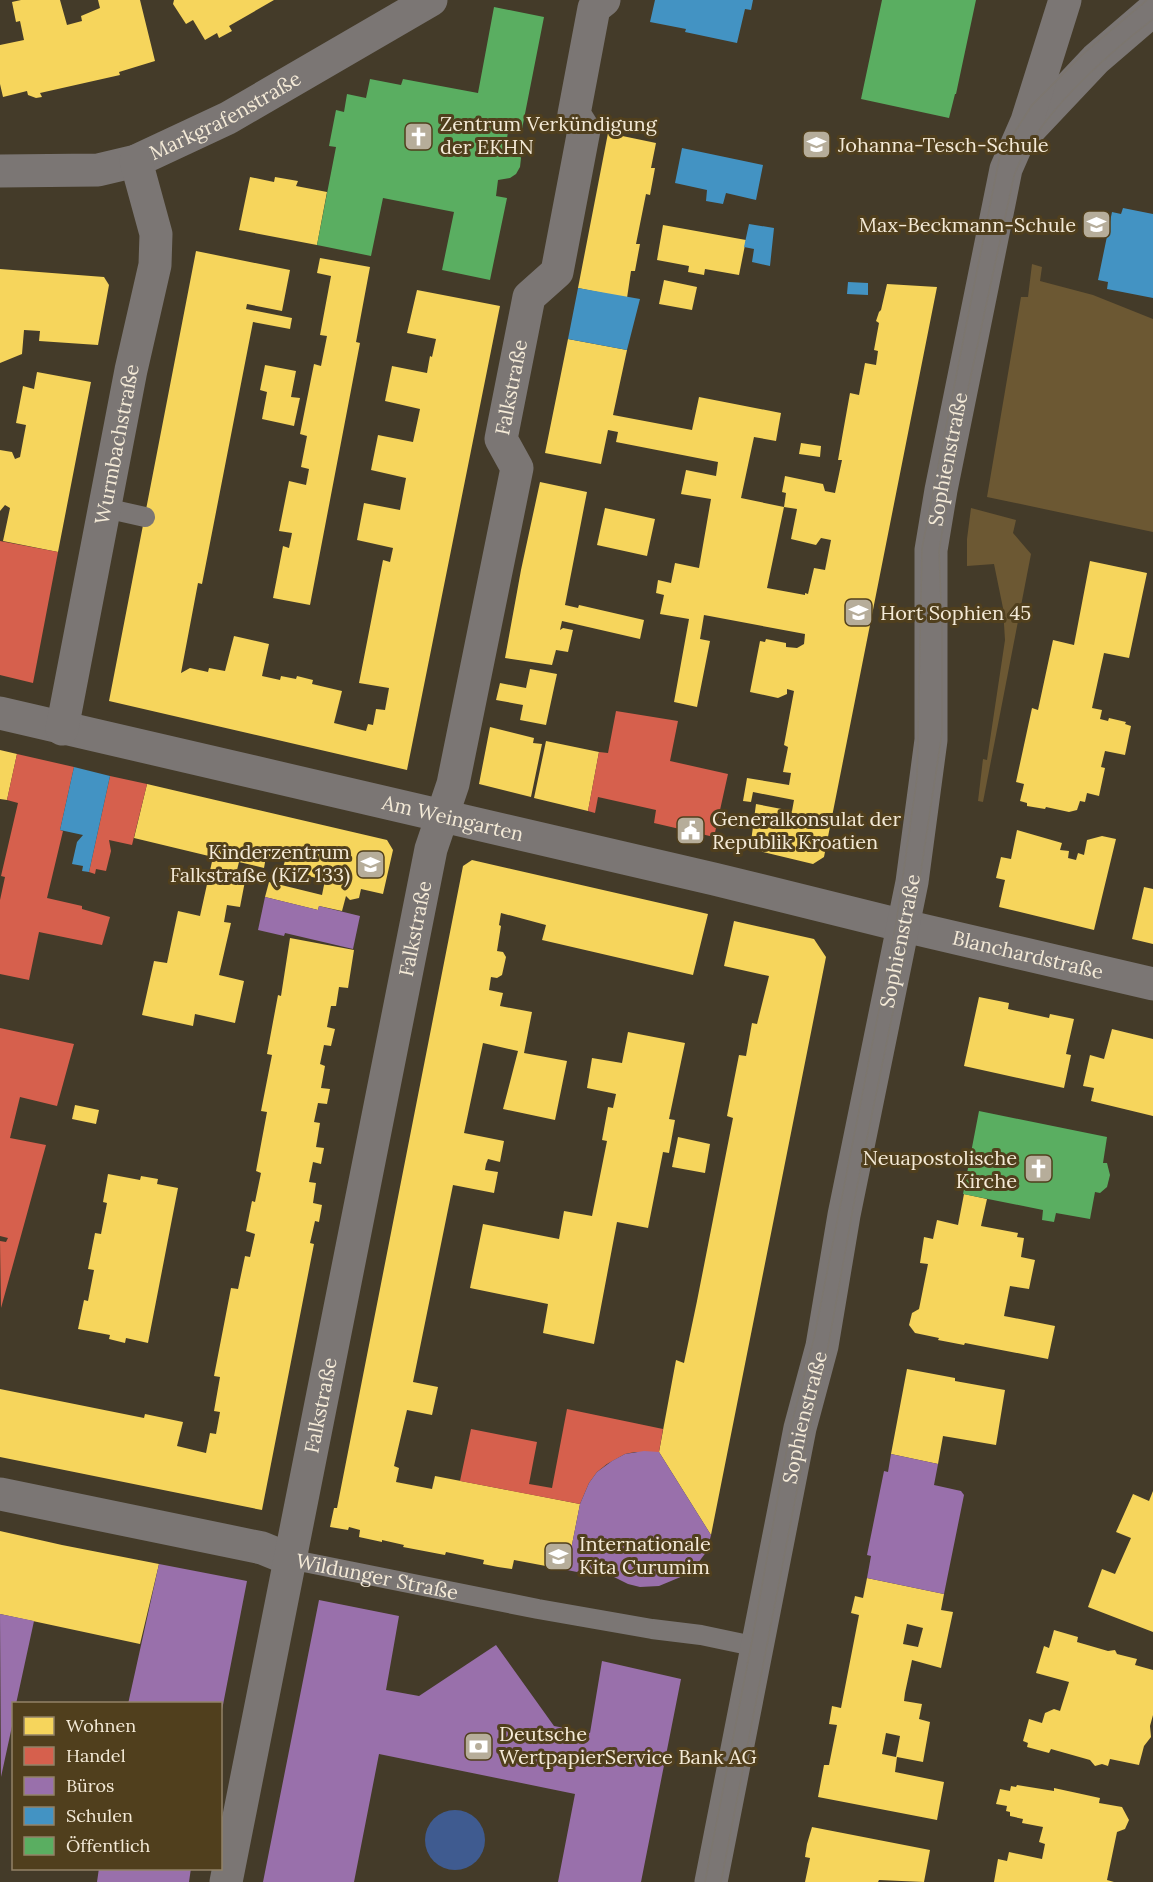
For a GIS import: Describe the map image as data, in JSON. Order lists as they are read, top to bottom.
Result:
{
  "streets": {
    "street": [
      "Markgrafenstraße",
      "Falkstraße",
      "Wurmbachstraße",
      "Sophienstraße",
      "Am Weingarten",
      "Blanchardstraße",
      "Wildunger Straße"
    ]
  },
  "crossings": [
    ["Markgrafenstraße", "Wurmbachstraße"],
    ["Falkstraße", "Am Weingarten"],
    ["Falkstraße", "Wildunger Straße"],
    ["Wurmbachstraße", "Am Weingarten"],
    ["Sophienstraße", "Am Weingarten"],
    ["Sophienstraße", "Blanchardstraße"],
    ["Sophienstraße", "Wildunger Straße"],
    ["Am Weingarten", "Blanchardstraße"]
  ],
  "places": {
    "church": ["Zentrum Verkündigung der EKHN", "Neuapostolische Kirche"],
    "school or university": [
      "Johanna-Tesch-Schule",
      "Max-Beckmann-Schule",
      "Hort Sophien 45",
      "Kinderzentrum Falkstraße (KiZ 133)",
      "Internationale Kita Curumim"
    ],
    "public building": ["Generalkonsulat der Republik Kroatien"],
    "bank": ["Deutsche WertpapierService Bank AG"]
  },
  "legend": [
    "Wohnen",
    "Handel",
    "Büros",
    "Schulen",
    "Öffentlich"
  ]
}
